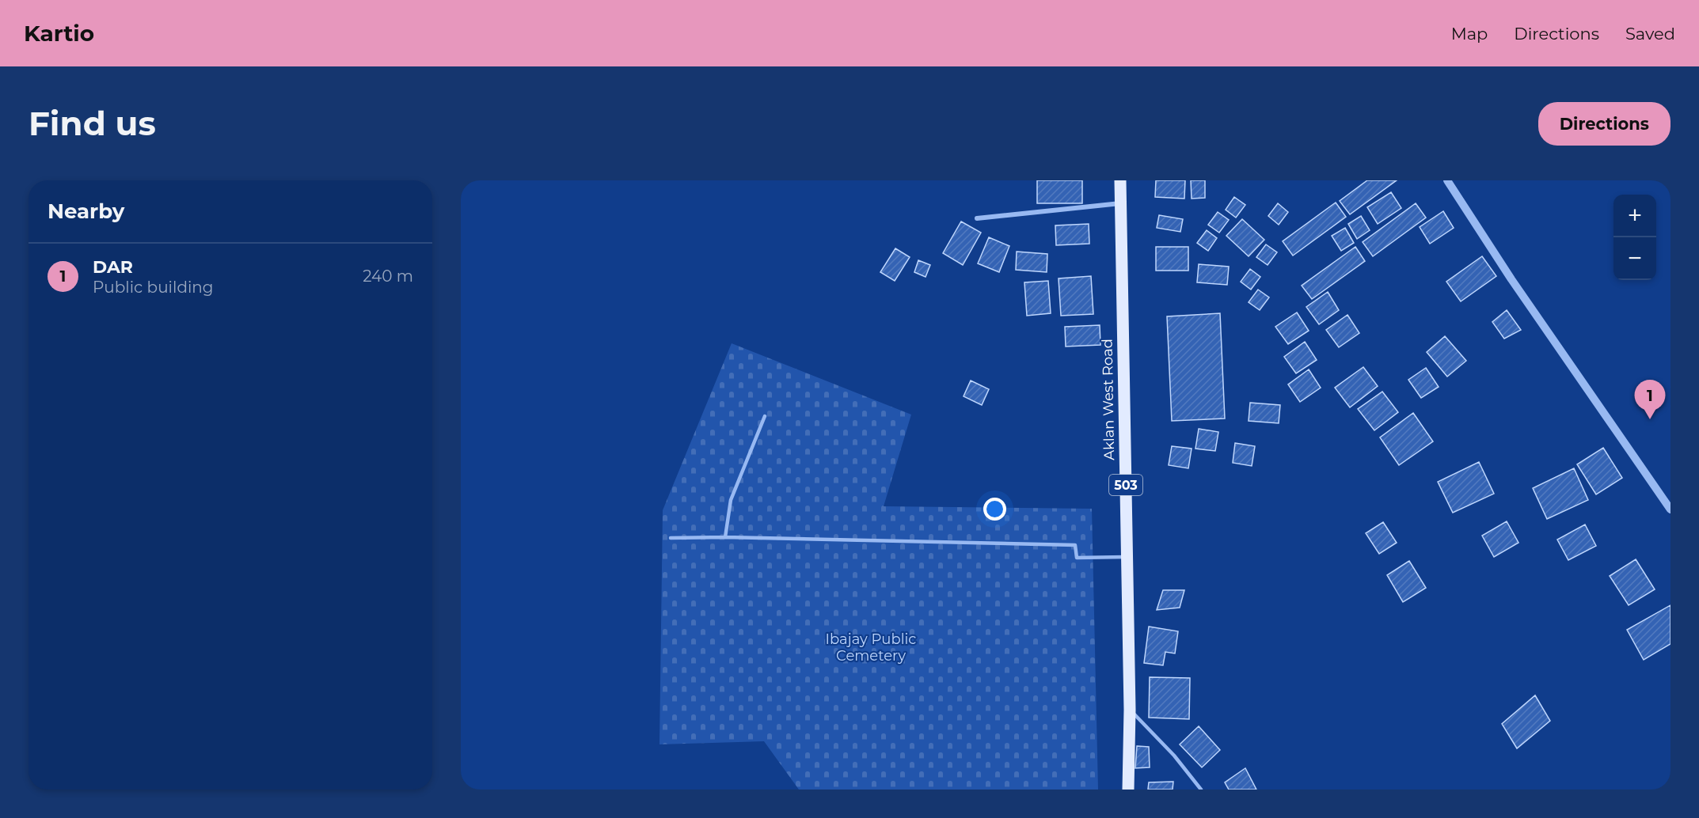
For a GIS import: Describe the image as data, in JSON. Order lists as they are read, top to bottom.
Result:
{
  "streets": {
    "main road": ["Aklan West Road", "503"]
  },
  "parks": ["Ibajay Public Cemetery"],
  "page": {
    "header": "Kartio",
    "nav": ["Map", "Directions", "Saved"],
    "buttons": "Directions",
    "title": "Find us",
    "heading": "Nearby",
    "map_buttons": ["+", "−"],
    "list": [
      {
        "mark": "1",
        "name": "DAR",
        "note": "Public building",
        "value": "240 m"
      }
    ],
    "pins": "1"
  }
}
